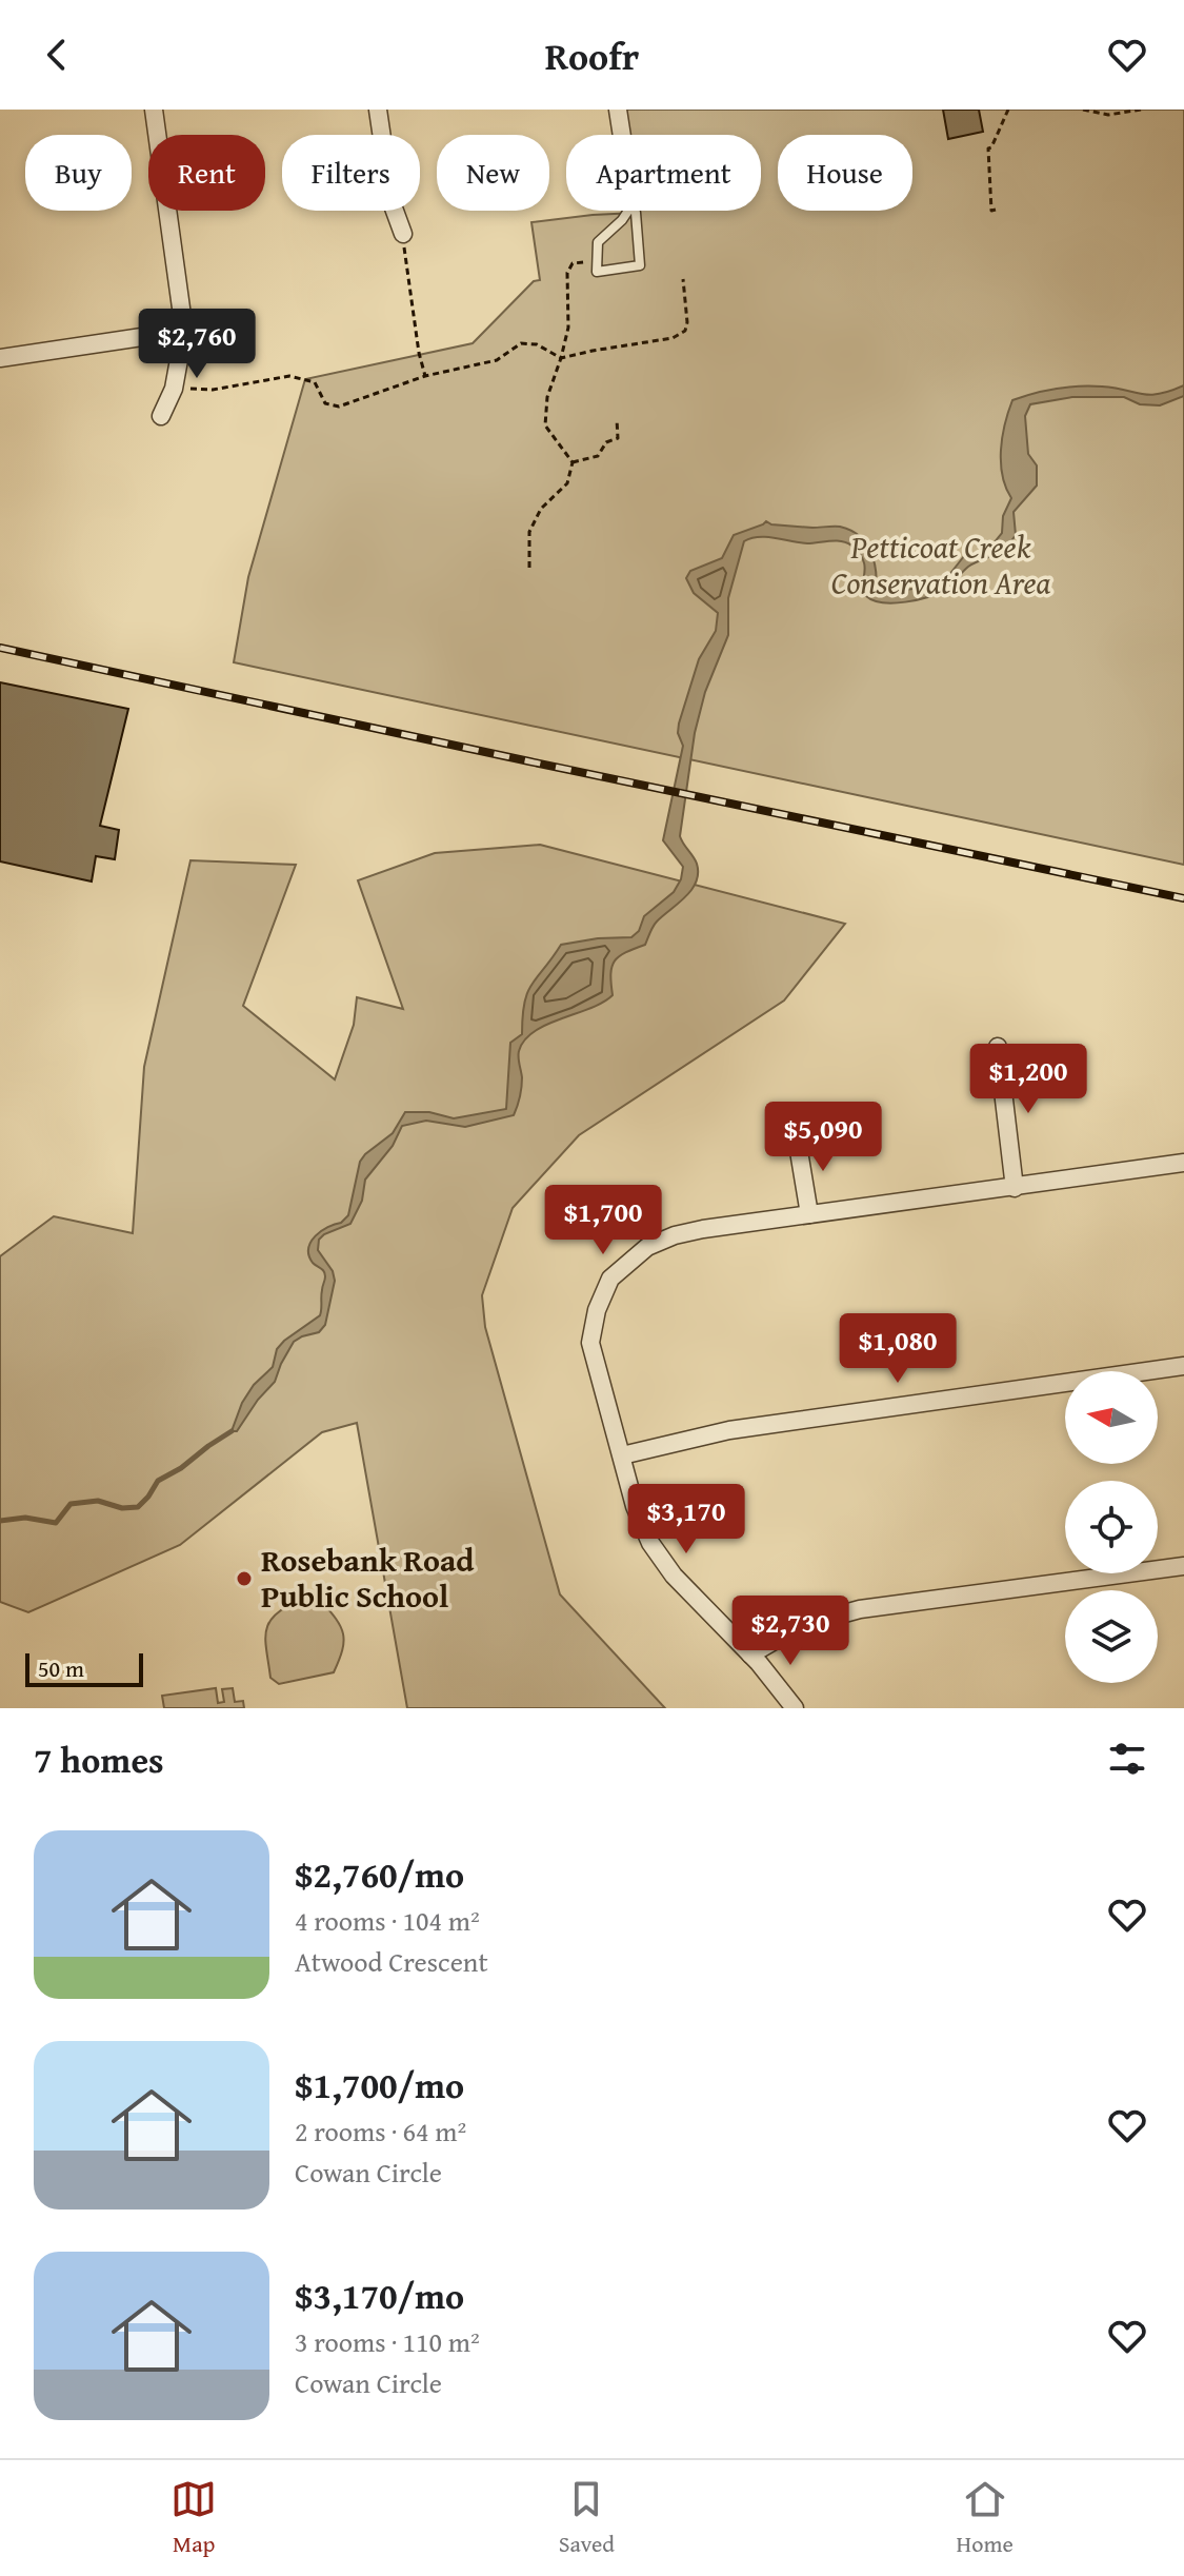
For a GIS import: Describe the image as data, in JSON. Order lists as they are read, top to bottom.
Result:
{
  "parks": ["Petticoat Creek Conservation Area"],
  "places": ["Rosebank Road Public School"],
  "scale_bar": "50 m",
  "north": "left",
  "page": {
    "header": "Roofr",
    "chip": [
      "Buy",
      "Rent",
      "Filters",
      "New",
      "Apartment",
      "House"
    ],
    "price": [
      "$2,760",
      "$1,200",
      "$5,090",
      "$1,700",
      "$1,080",
      "$3,170",
      "$2,730"
    ],
    "scale": "50 m",
    "heading": "7 homes",
    "list": [
      {
        "name": "$2,760/mo",
        "note": "4 rooms · 104 m² · Atwood Crescent"
      },
      {
        "name": "$1,700/mo",
        "note": "2 rooms · 64 m² · Cowan Circle"
      },
      {
        "name": "$3,170/mo",
        "note": "3 rooms · 110 m² · Cowan Circle"
      }
    ],
    "tabs": ["Map", "Saved", "Home"]
  }
}
